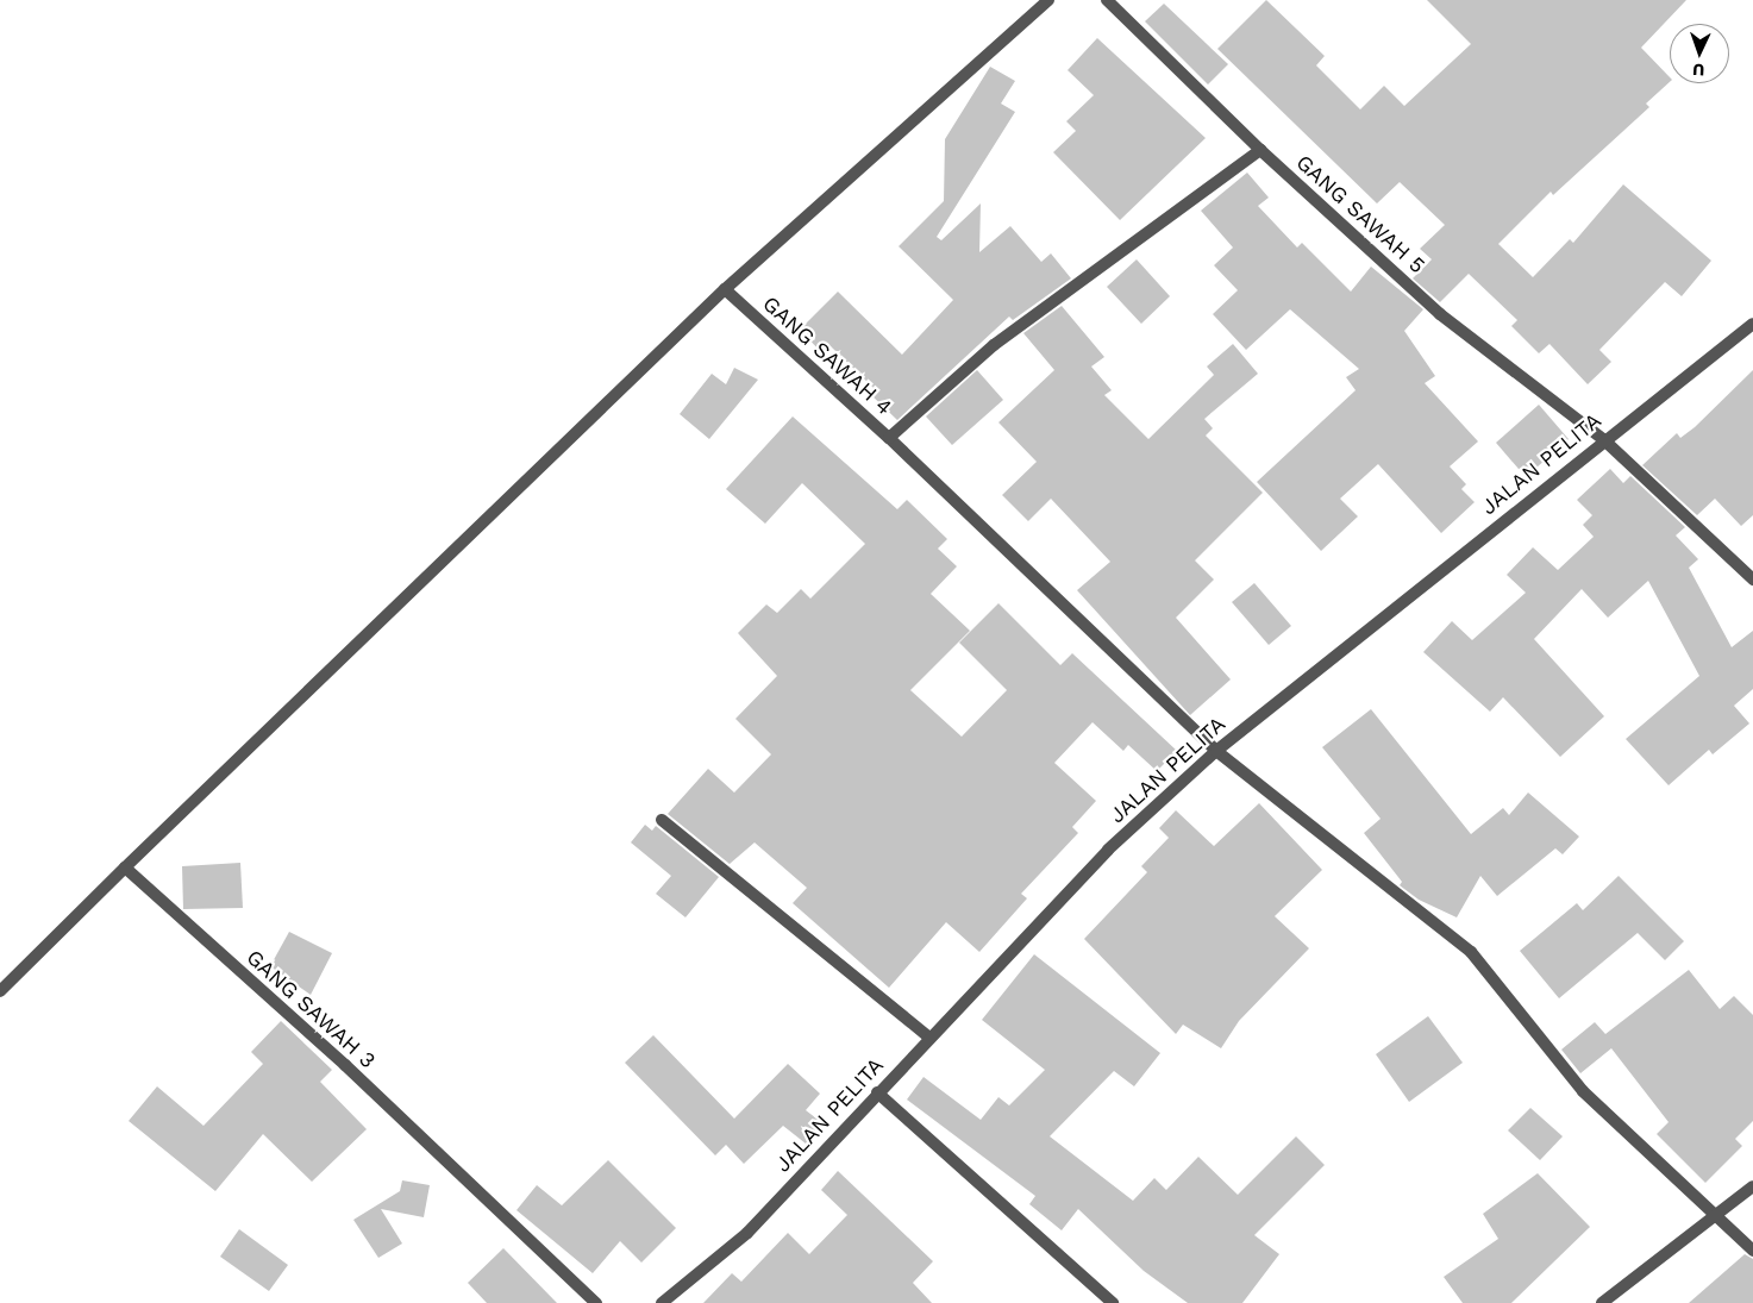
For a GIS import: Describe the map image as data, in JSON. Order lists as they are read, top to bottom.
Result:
{
  "streets": {
    "street": [
      "GANG SAWAH 5",
      "GANG SAWAH 4",
      "JALAN PELITA",
      "GANG SAWAH 3"
    ]
  },
  "crossings": [
    ["GANG SAWAH 5", "JALAN PELITA"],
    ["GANG SAWAH 4", "JALAN PELITA"]
  ],
  "north": "bottom"
}
